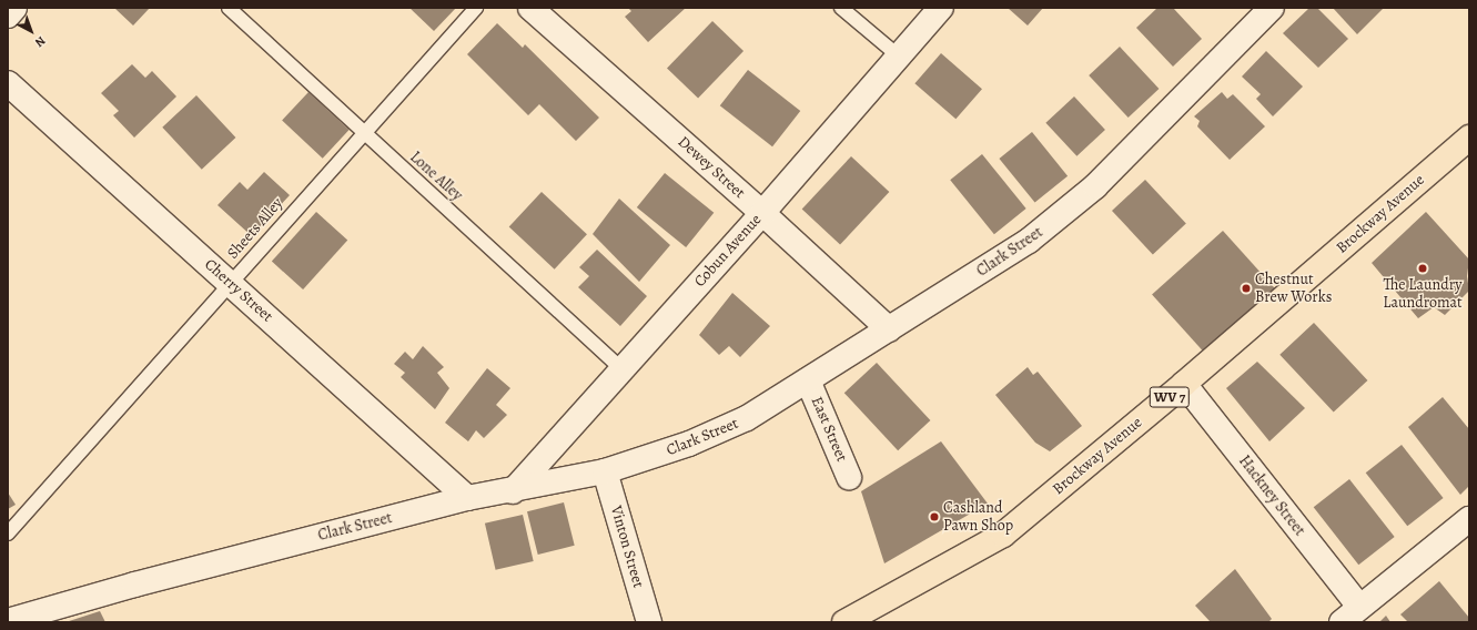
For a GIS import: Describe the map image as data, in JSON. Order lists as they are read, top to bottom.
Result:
{
  "streets": {
    "main road": ["Brockway Avenue", "WV 7"],
    "street": [
      "Dewey Street",
      "Cobun Avenue",
      "Clark Street",
      "Cherry Street",
      "East Street",
      "Hackney Street",
      "Vinton Street"
    ],
    "lane": ["Lone Alley", "Sheets Alley"]
  },
  "crossings": [
    ["Dewey Street", "Cobun Avenue"],
    ["Dewey Street", "Clark Street"],
    ["Lone Alley", "Sheets Alley"],
    ["Lone Alley", "Cobun Avenue"],
    ["Brockway Avenue", "Hackney Street"],
    ["Sheets Alley", "Cherry Street"],
    ["Cobun Avenue", "Clark Street"],
    ["Clark Street", "Cherry Street"],
    ["Clark Street", "East Street"],
    ["Clark Street", "Vinton Street"]
  ],
  "places": ["The Laundry Laundromat", "Chestnut Brew Works", "Cashland Pawn Shop"],
  "north": "bottom right"
}
